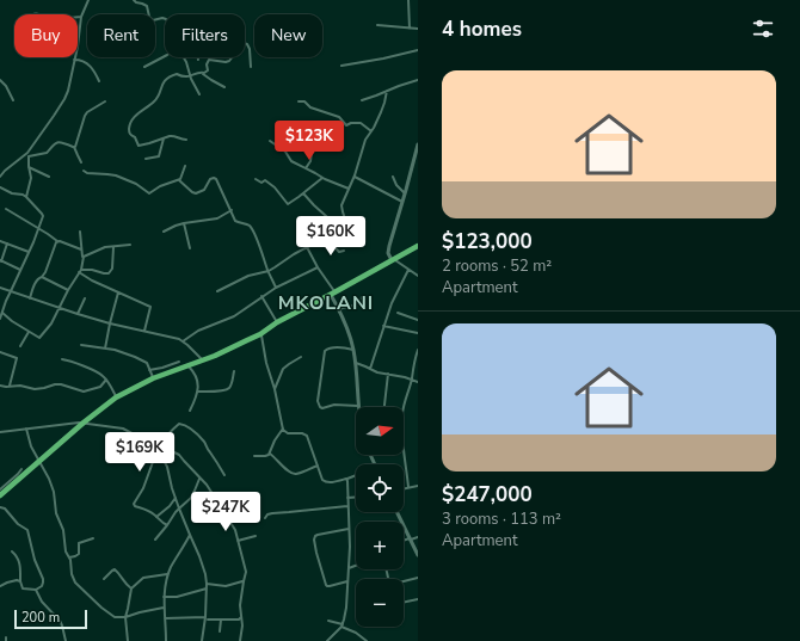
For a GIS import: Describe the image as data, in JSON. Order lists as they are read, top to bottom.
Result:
{
  "districts": ["MKOLANI"],
  "scale_bar": "200 m",
  "north": "right",
  "page": {
    "heading": "4 homes",
    "chip": [
      "Buy",
      "Rent",
      "Filters",
      "New"
    ],
    "list": [
      {
        "name": "$123,000",
        "note": "2 rooms · 52 m² · Apartment"
      },
      {
        "name": "$247,000",
        "note": "3 rooms · 113 m² · Apartment"
      }
    ],
    "price": [
      "$123K",
      "$160K",
      "$169K",
      "$247K"
    ],
    "map_buttons": ["+", "−"],
    "scale": "200 m"
  }
}
